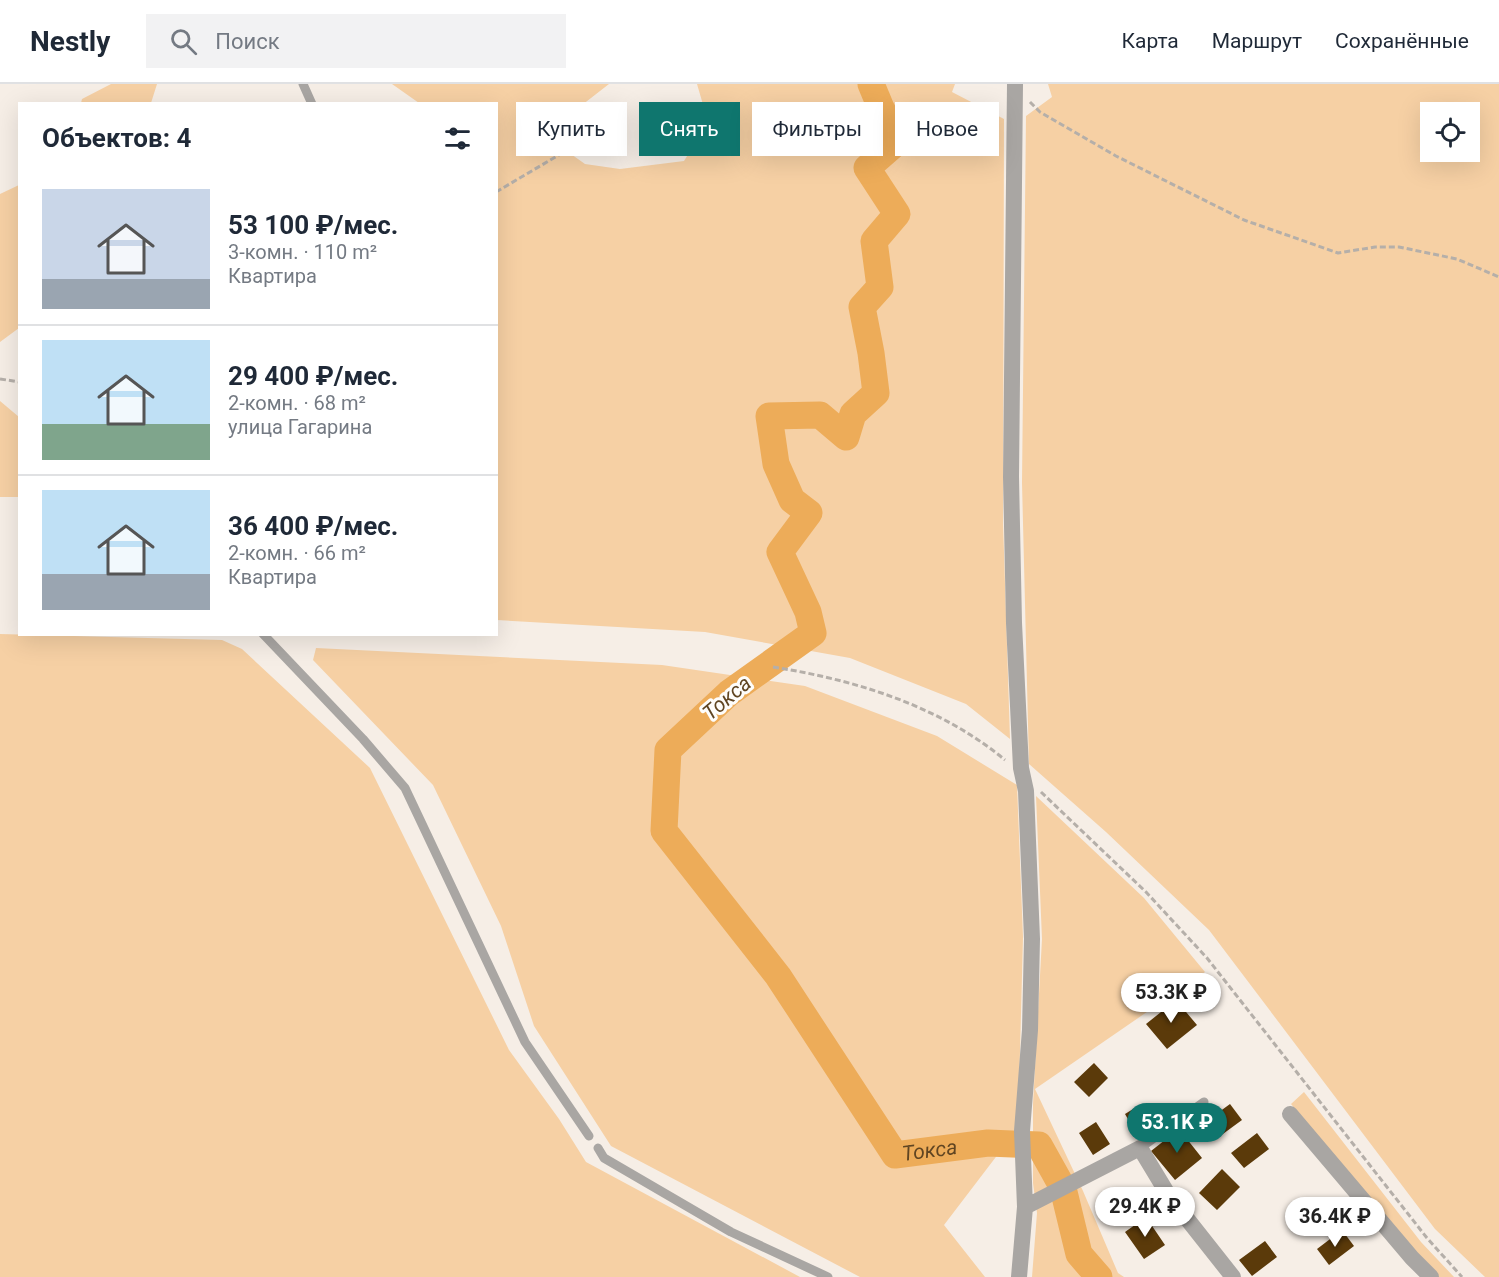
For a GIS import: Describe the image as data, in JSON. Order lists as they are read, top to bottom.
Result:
{
  "water": ["Токса"],
  "page": {
    "header": "Nestly",
    "search": "Поиск",
    "nav": ["Карта", "Маршрут", "Сохранённые"],
    "chip": [
      "Купить",
      "Снять",
      "Фильтры",
      "Новое"
    ],
    "heading": "Объектов: 4",
    "list": [
      {
        "name": "53 100 ₽/мес.",
        "note": "3-комн. · 110 m² · Квартира"
      },
      {
        "name": "29 400 ₽/мес.",
        "note": "2-комн. · 68 m² · улица Гагарина"
      },
      {
        "name": "36 400 ₽/мес.",
        "note": "2-комн. · 66 m² · Квартира"
      }
    ],
    "price": [
      "53.3K ₽",
      "53.1K ₽",
      "29.4K ₽",
      "36.4K ₽"
    ]
  }
}
